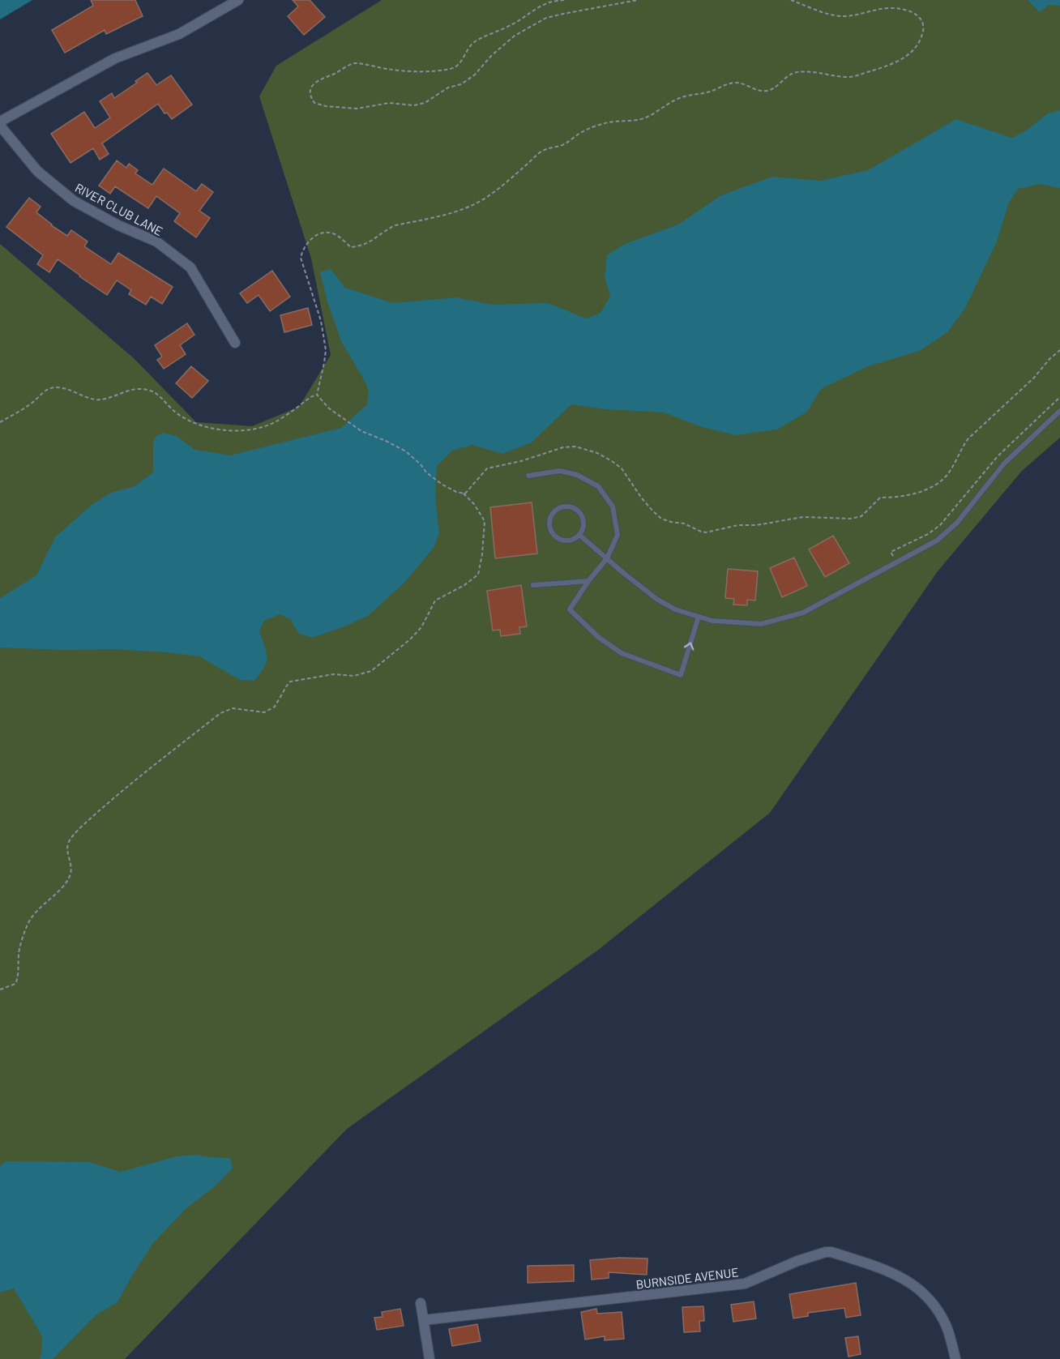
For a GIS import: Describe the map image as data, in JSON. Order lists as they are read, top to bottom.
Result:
{
  "streets": {
    "street": ["RIVER CLUB LANE", "BURNSIDE AVENUE"]
  }
}
